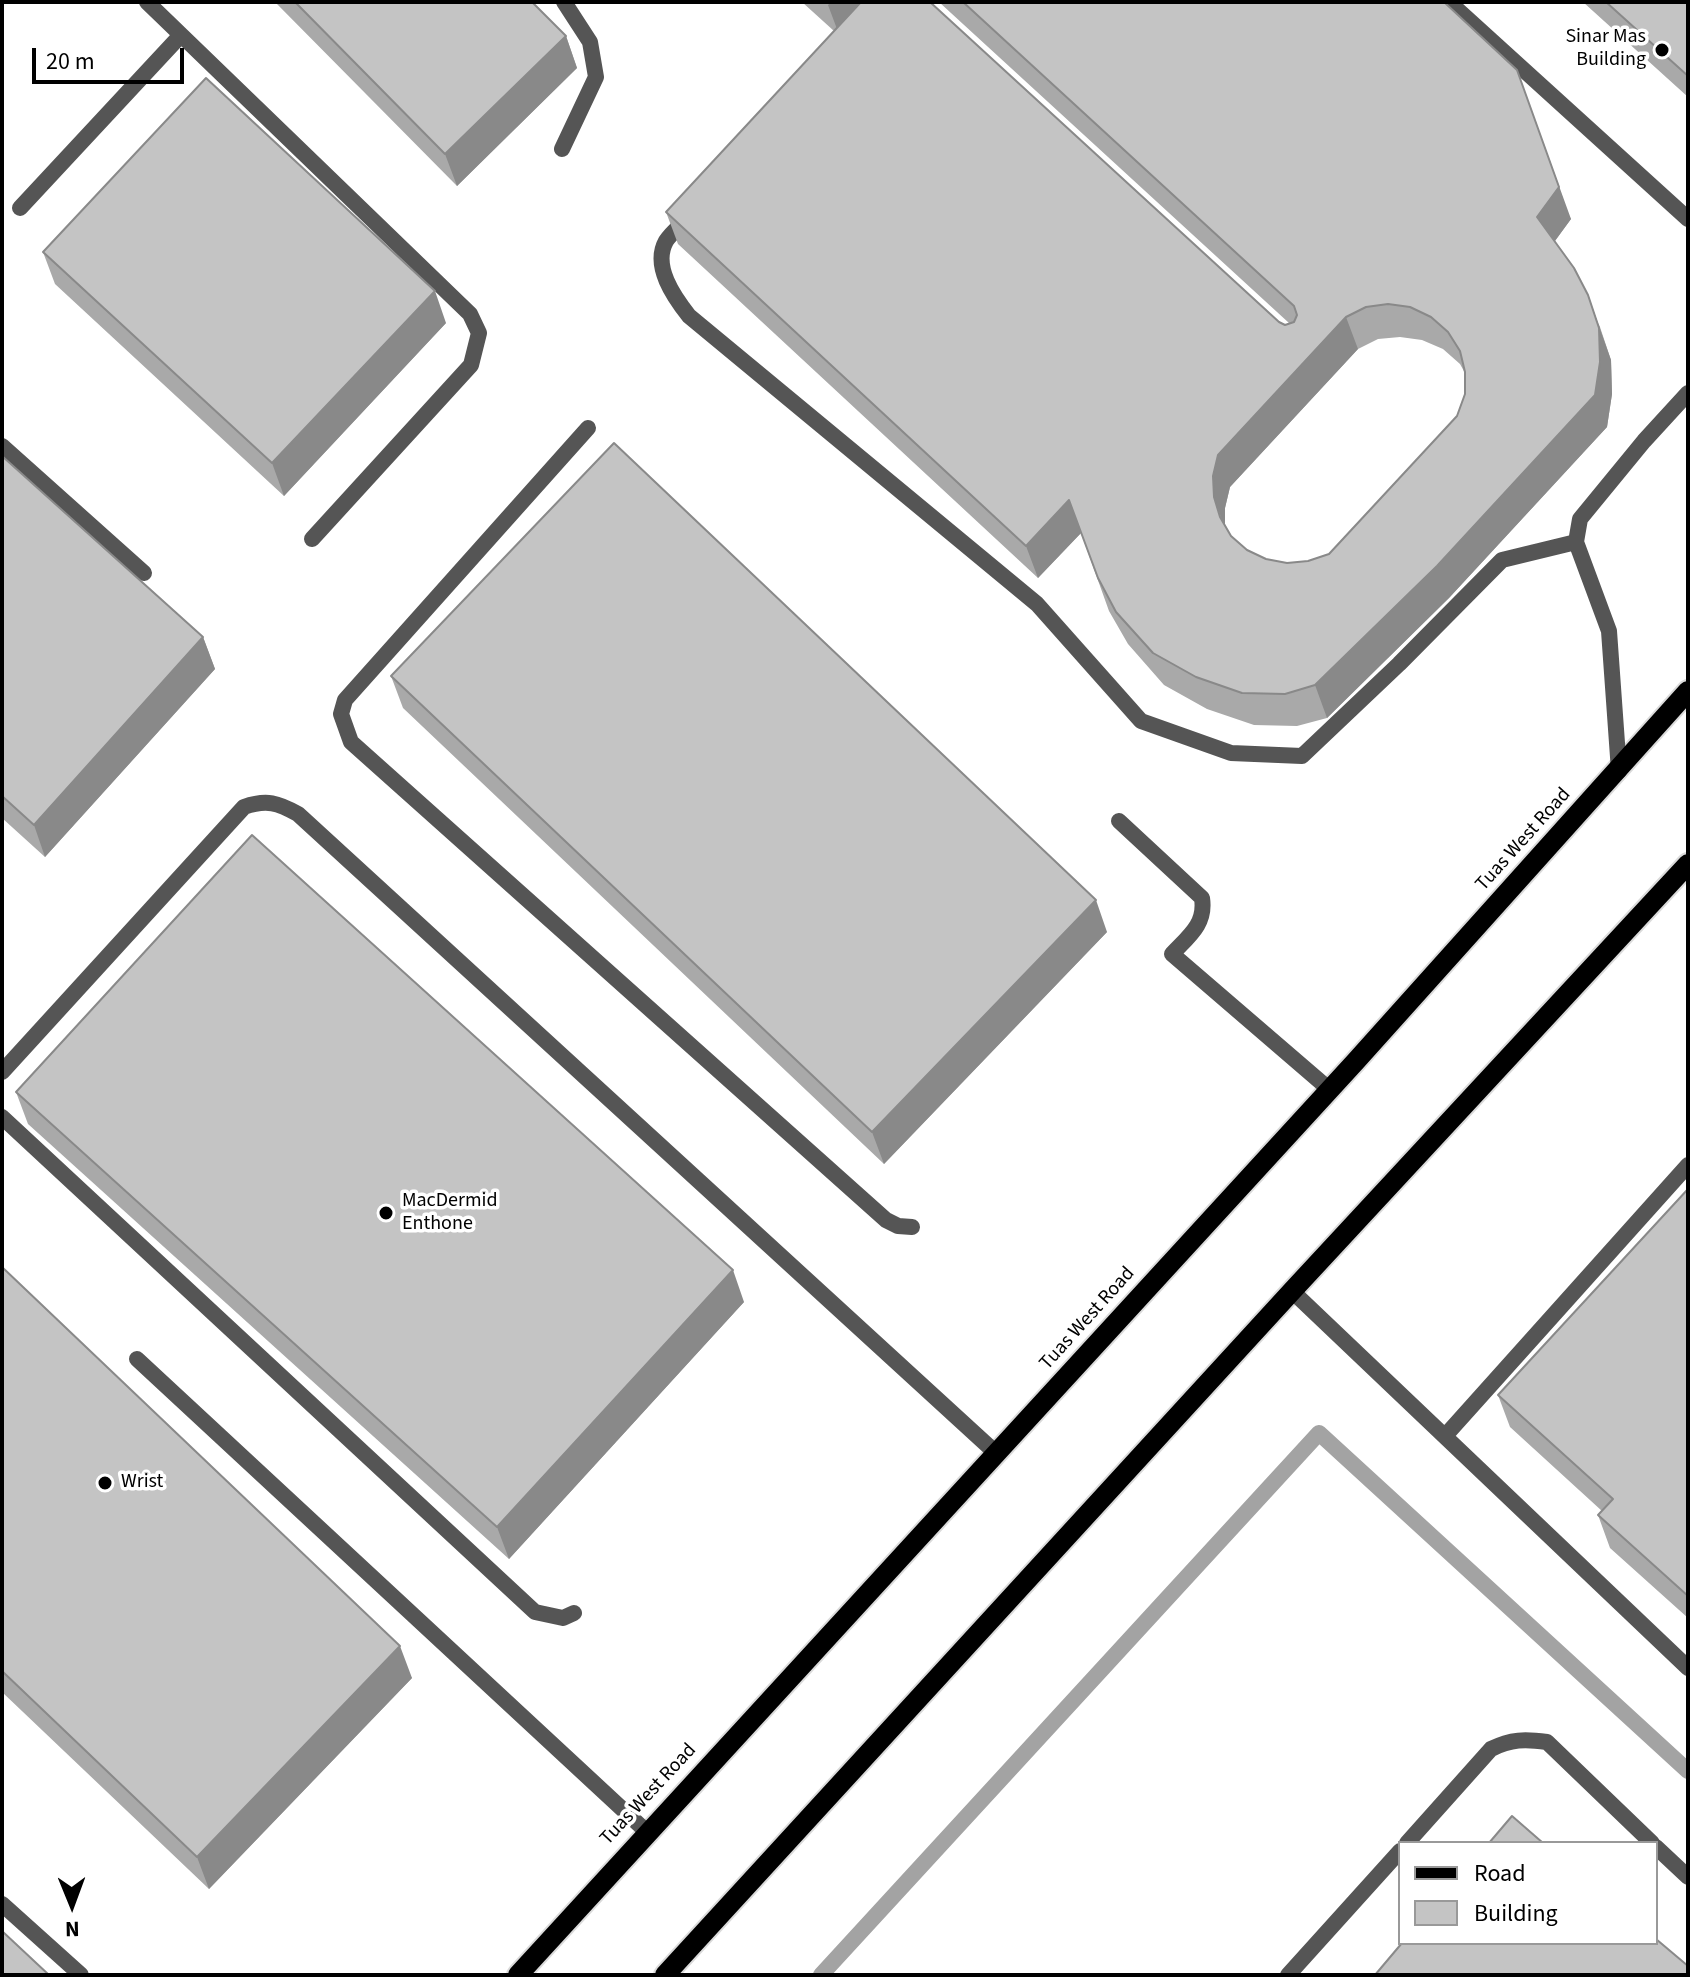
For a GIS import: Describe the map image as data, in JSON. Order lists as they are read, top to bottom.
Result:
{
  "streets": {
    "main road": ["Tuas West Road"]
  },
  "places": ["Sinar Mas Building", "MacDermid Enthone", "Wrist"],
  "legend": ["Road", "Building"],
  "scale_bar": "20 m",
  "north": "bottom"
}
